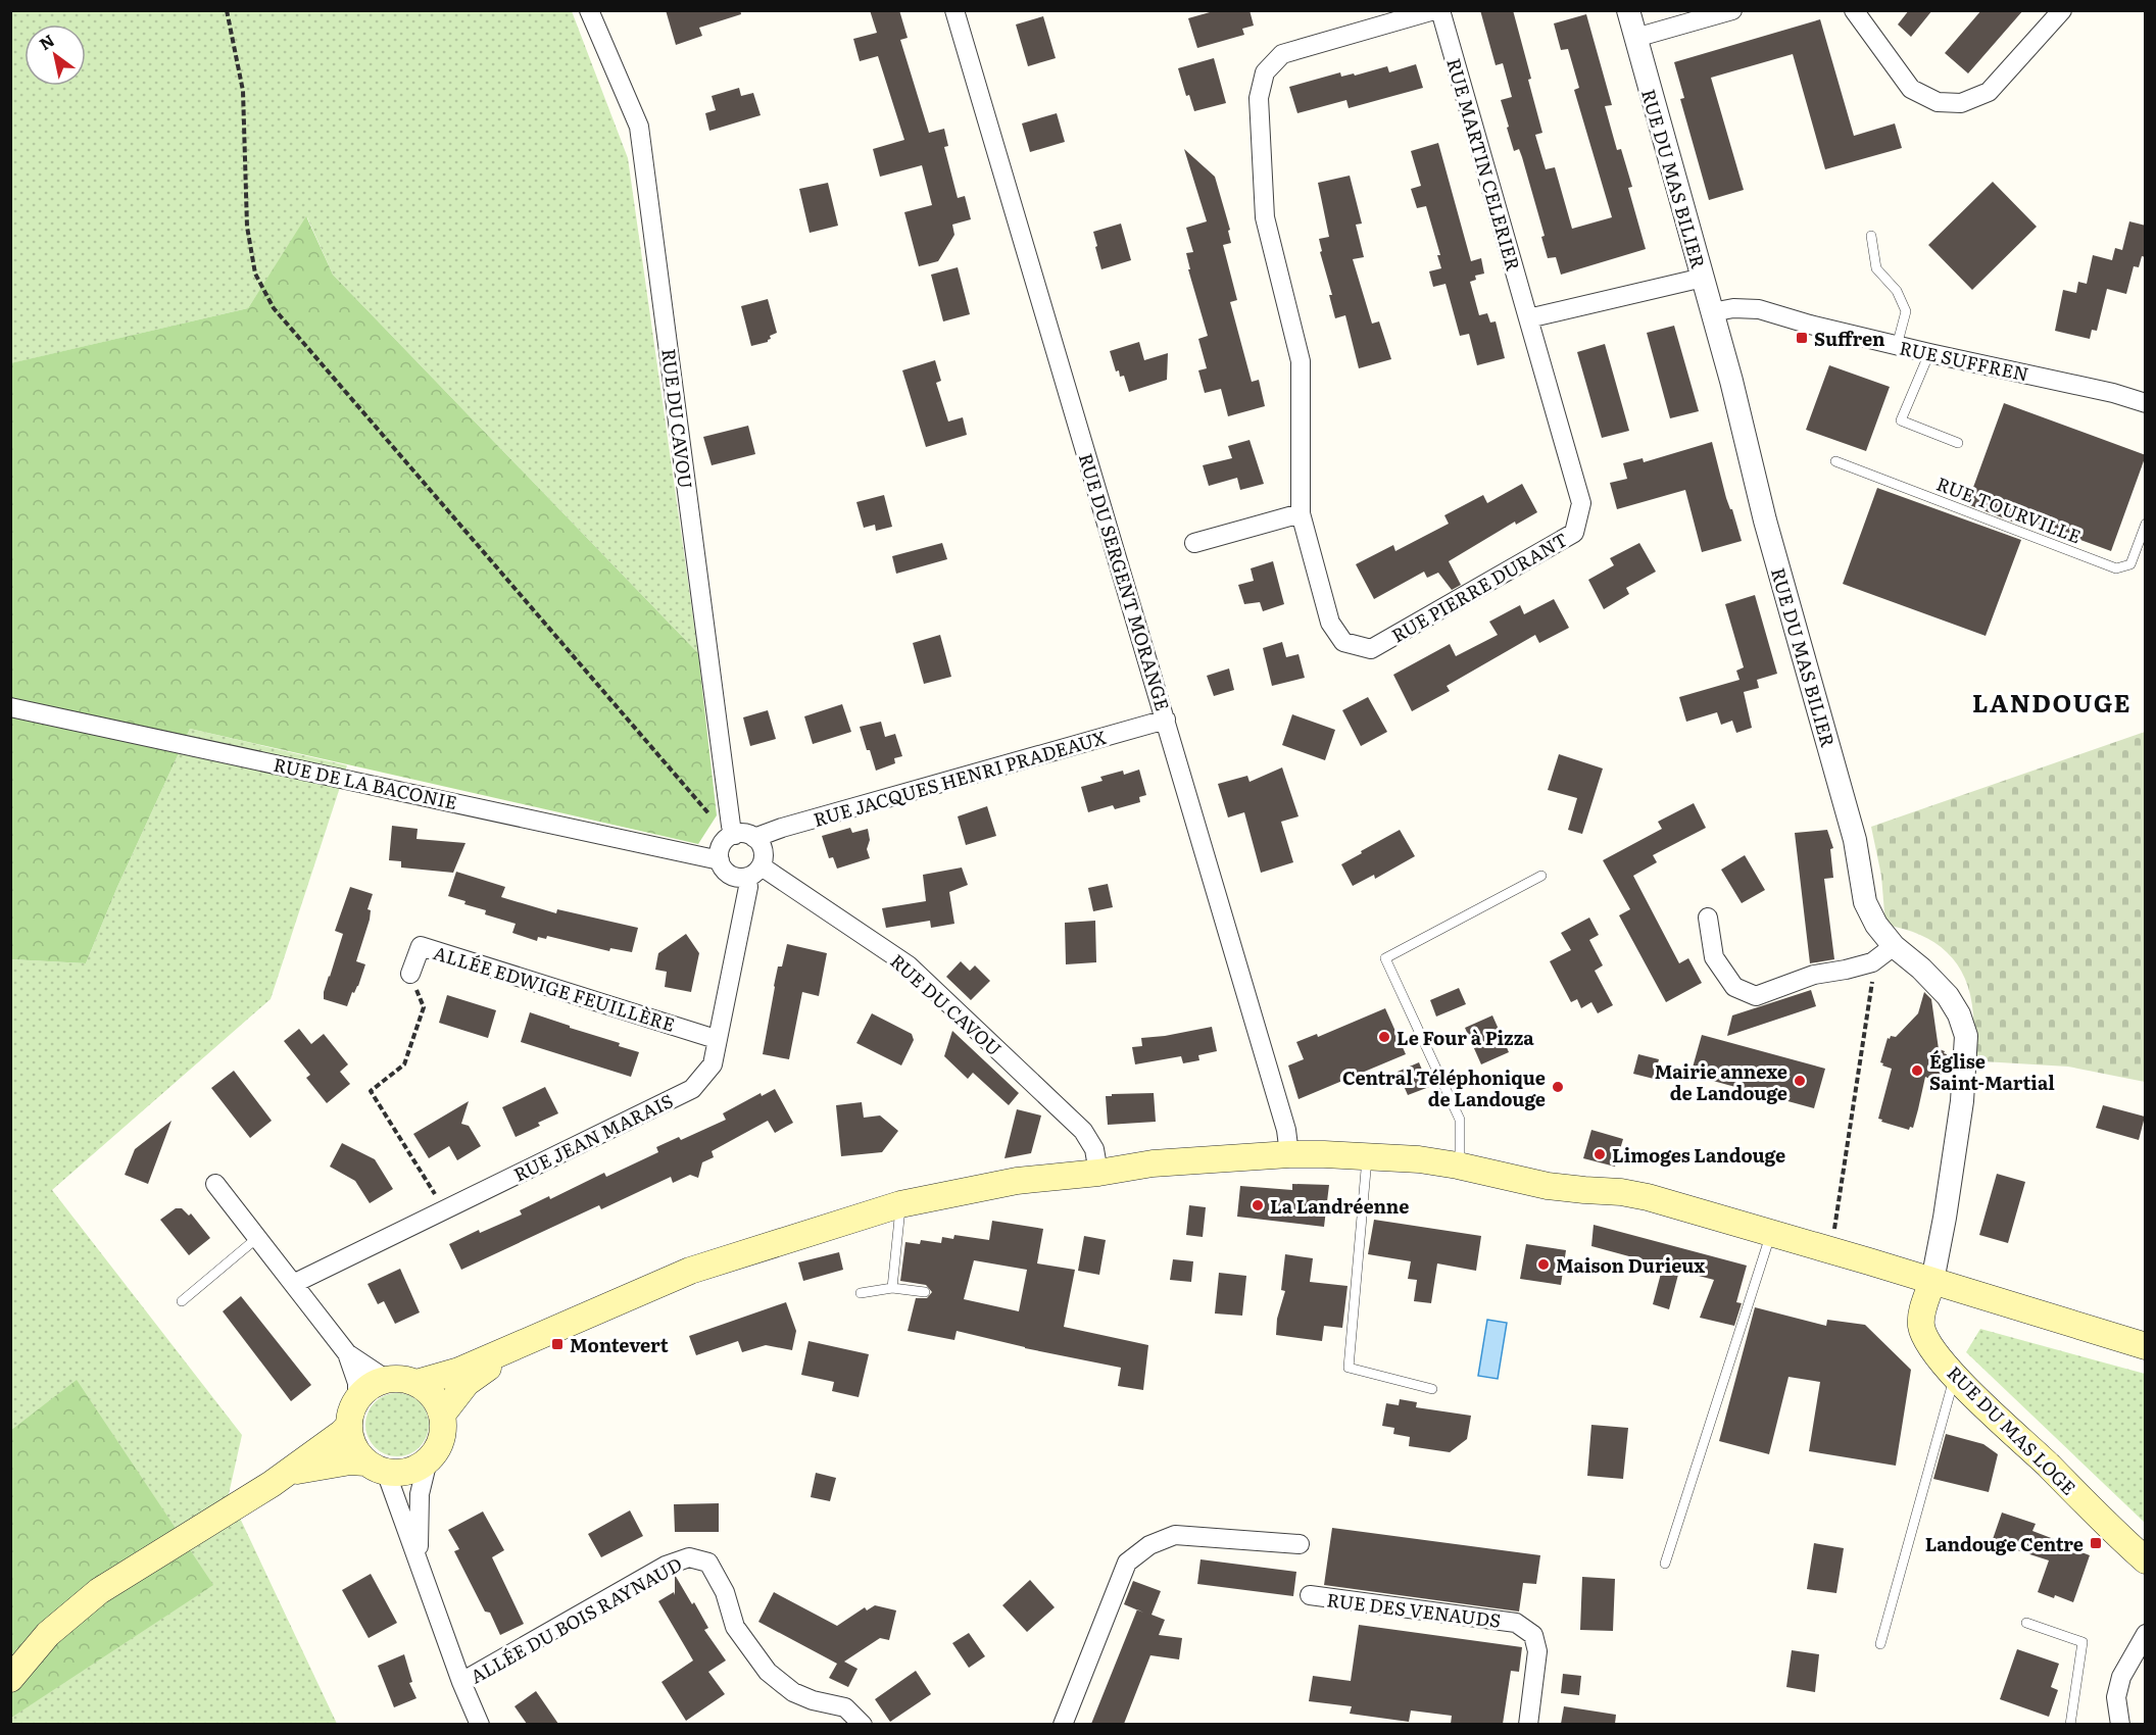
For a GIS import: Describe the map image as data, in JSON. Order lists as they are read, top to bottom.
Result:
{
  "streets": {
    "main road": ["RUE DU MAS LOGE"],
    "street": [
      "RUE MARTIN CELERIER",
      "RUE DU MAS BILIER",
      "RUE SUFFREN",
      "RUE DU CAVOU",
      "RUE DU SERGENT MORANGE",
      "RUE PIERRE DURANT",
      "RUE JACQUES HENRI PRADEAUX",
      "RUE DE LA BACONIE",
      "ALLÉE EDWIGE FEUILLÈRE",
      "RUE JEAN MARAIS",
      "RUE DES VENAUDS",
      "ALLÉE DU BOIS RAYNAUD"
    ],
    "lane": ["RUE TOURVILLE"]
  },
  "crossings": [
    ["RUE MARTIN CELERIER", "RUE PIERRE DURANT"],
    ["RUE DU MAS BILIER", "RUE SUFFREN"],
    ["RUE DU MAS BILIER", "RUE DU MAS LOGE"],
    ["RUE DU CAVOU", "RUE JACQUES HENRI PRADEAUX"],
    ["RUE DU CAVOU", "RUE DE LA BACONIE"],
    ["RUE DU CAVOU", "RUE JEAN MARAIS"],
    ["RUE DU SERGENT MORANGE", "RUE JACQUES HENRI PRADEAUX"],
    ["RUE JACQUES HENRI PRADEAUX", "RUE DE LA BACONIE"],
    ["RUE JACQUES HENRI PRADEAUX", "RUE JEAN MARAIS"],
    ["RUE DE LA BACONIE", "RUE JEAN MARAIS"],
    ["ALLÉE EDWIGE FEUILLÈRE", "RUE JEAN MARAIS"]
  ],
  "districts": ["LANDOUGE"],
  "places": {
    "transit": ["Suffren", "Montevert", "Landouge Centre"],
    "other": [
      "Le Four à Pizza",
      "Église Saint-Martial",
      "Mairie annexe de Landouge",
      "Central Téléphonique de Landouge",
      "Limoges Landouge",
      "La Landréenne",
      "Maison Durieux"
    ]
  },
  "north": "top left"
}
